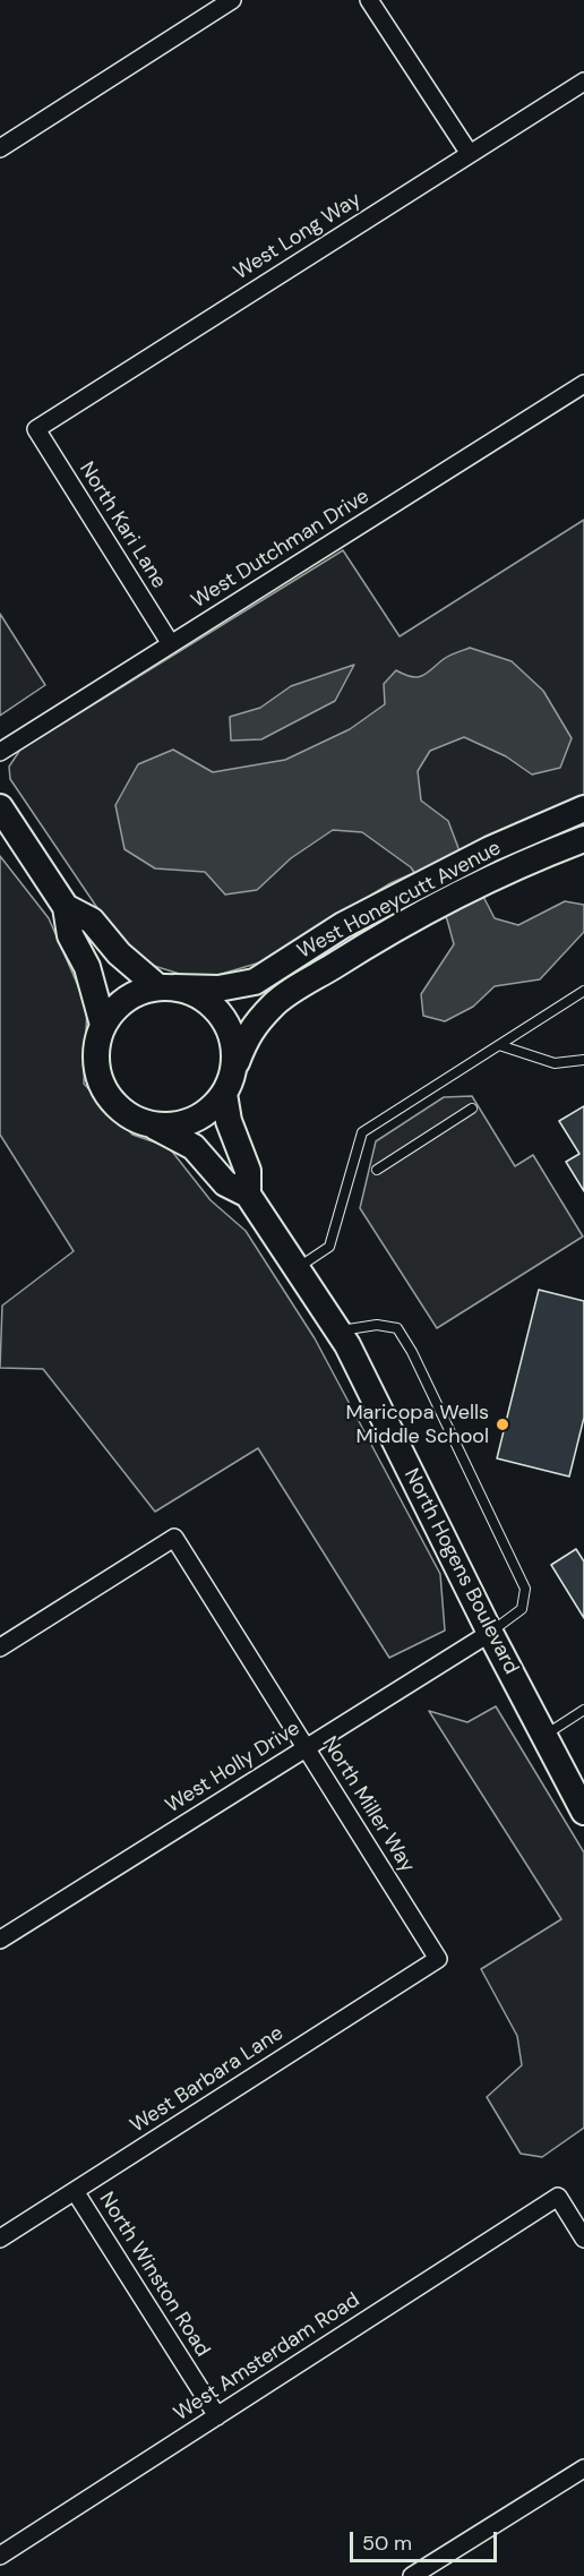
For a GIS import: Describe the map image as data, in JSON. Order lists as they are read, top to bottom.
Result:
{
  "streets": {
    "street": [
      "West Long Way",
      "North Kari Lane",
      "West Dutchman Drive",
      "West Honeycutt Avenue",
      "North Hogens Boulevard",
      "West Holly Drive",
      "North Miller Way",
      "West Barbara Lane",
      "North Winston Road",
      "West Amsterdam Road"
    ]
  },
  "crossings": [
    ["West Long Way", "North Kari Lane"],
    ["North Kari Lane", "West Dutchman Drive"],
    ["West Honeycutt Avenue", "North Hogens Boulevard"],
    ["North Hogens Boulevard", "West Holly Drive"],
    ["West Holly Drive", "North Miller Way"],
    ["North Miller Way", "West Barbara Lane"],
    ["West Barbara Lane", "North Winston Road"],
    ["North Winston Road", "West Amsterdam Road"]
  ],
  "places": ["Maricopa Wells Middle School"],
  "scale_bar": "50 m"
}
